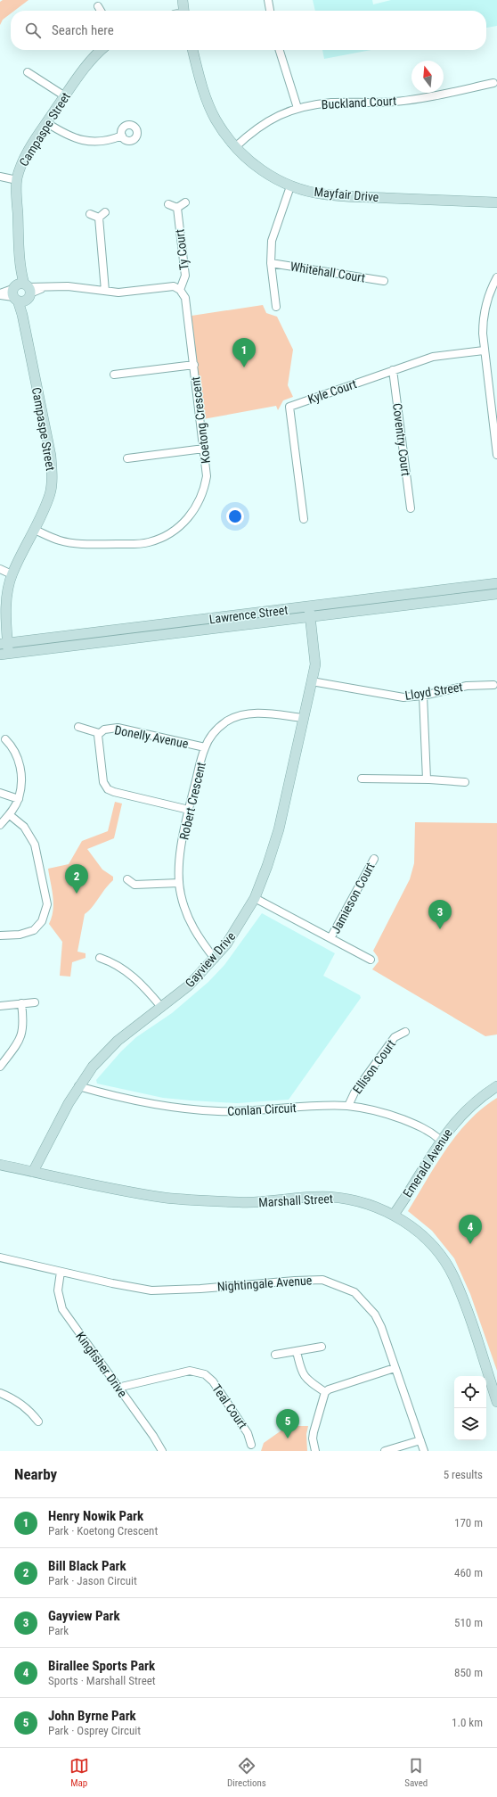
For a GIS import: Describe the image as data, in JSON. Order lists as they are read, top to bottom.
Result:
{
  "streets": {
    "street": [
      "Buckland Court",
      "Campaspe Street",
      "Mayfair Drive",
      "Ty Court",
      "Whitehall Court",
      "Kyle Court",
      "Koetong Crescent",
      "Coventry Court",
      "Lawrence Street",
      "Lloyd Street",
      "Donelly Avenue",
      "Robert Crescent",
      "Jamieson Court",
      "Gayview Drive",
      "Ellison Court",
      "Conlan Circuit",
      "Emerald Avenue",
      "Marshall Street",
      "Nightingale Avenue",
      "Kingfisher Drive",
      "Teal Court"
    ]
  },
  "crossings": [
    ["Buckland Court", "Mayfair Drive"],
    ["Campaspe Street", "Koetong Crescent"],
    ["Campaspe Street", "Lawrence Street"],
    ["Ty Court", "Koetong Crescent"],
    ["Kyle Court", "Coventry Court"],
    ["Lawrence Street", "Gayview Drive"],
    ["Lloyd Street", "Gayview Drive"],
    ["Donelly Avenue", "Robert Crescent"],
    ["Robert Crescent", "Gayview Drive"],
    ["Jamieson Court", "Gayview Drive"],
    ["Gayview Drive", "Conlan Circuit"],
    ["Gayview Drive", "Marshall Street"],
    ["Ellison Court", "Conlan Circuit"],
    ["Conlan Circuit", "Emerald Avenue"],
    ["Emerald Avenue", "Marshall Street"],
    ["Nightingale Avenue", "Kingfisher Drive"],
    ["Kingfisher Drive", "Teal Court"]
  ],
  "north": "top",
  "page": {
    "search": "Search here",
    "pins": [
      "1",
      "2",
      "3",
      "4",
      "5"
    ],
    "heading": ["Nearby", "5 results"],
    "list": [
      {
        "mark": "1",
        "name": "Henry Nowik Park",
        "note": "Park · Koetong Crescent",
        "value": "170 m"
      },
      {
        "mark": "2",
        "name": "Bill Black Park",
        "note": "Park · Jason Circuit",
        "value": "460 m"
      },
      {
        "mark": "3",
        "name": "Gayview Park",
        "note": "Park",
        "value": "510 m"
      },
      {
        "mark": "4",
        "name": "Birallee Sports Park",
        "note": "Sports · Marshall Street",
        "value": "850 m"
      },
      {
        "mark": "5",
        "name": "John Byrne Park",
        "note": "Park · Osprey Circuit",
        "value": "1.0 km"
      }
    ],
    "nav": ["Map", "Directions", "Saved"]
  }
}
